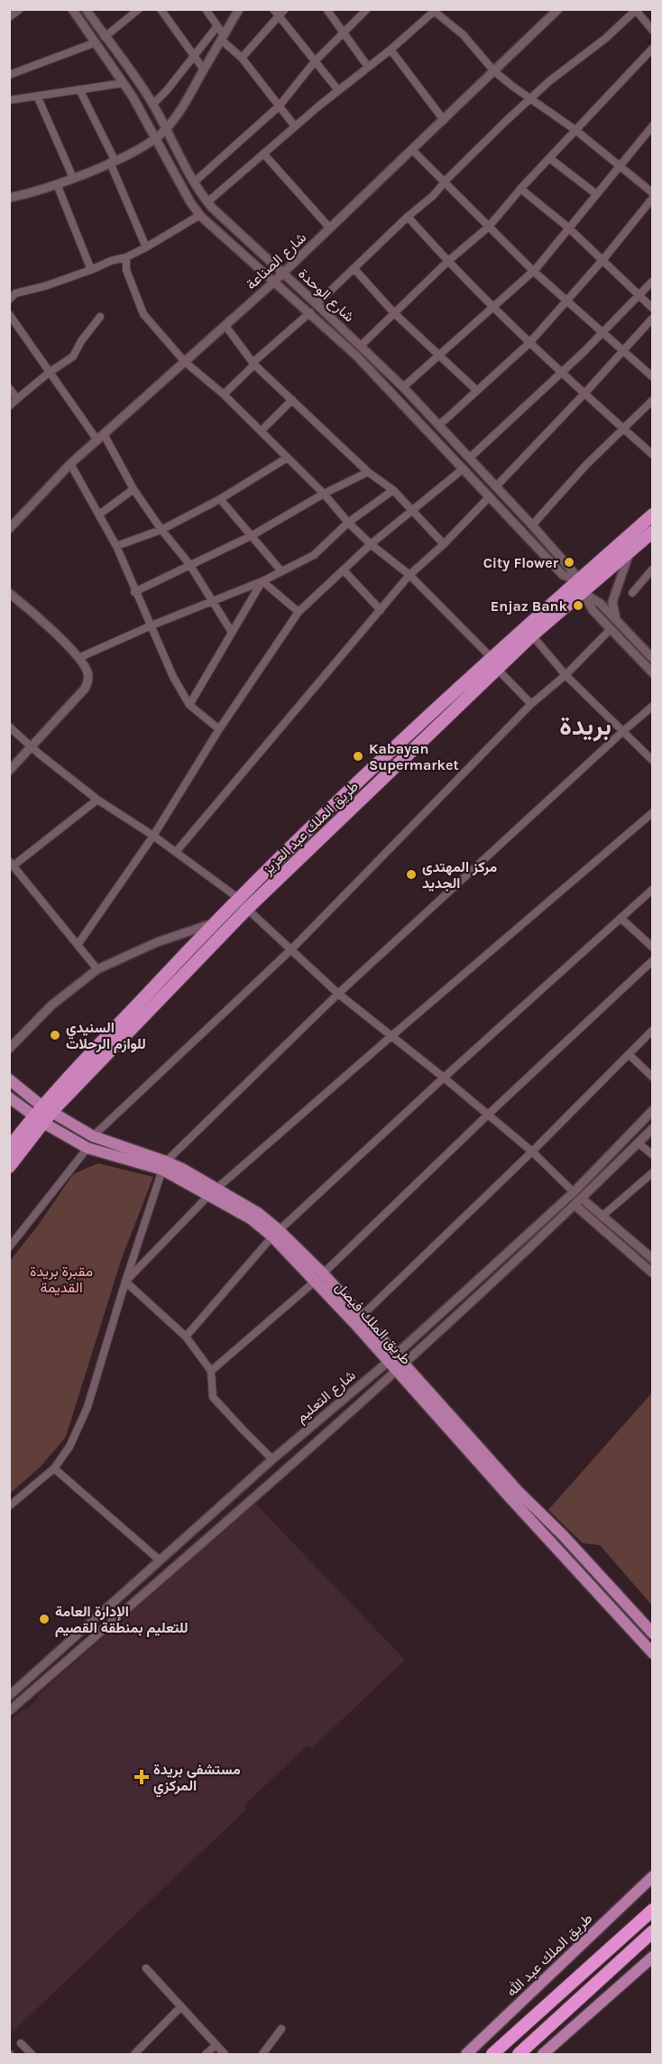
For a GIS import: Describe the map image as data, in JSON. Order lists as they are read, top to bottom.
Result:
{
  "streets": {
    "highway": ["طريق الملك عبد العزيز"],
    "main road": ["طريق الملك فيصل", "طريق الملك عبد الله"],
    "street": ["شارع الصناعة", "شارع الوحدة", "شارع التعليم"]
  },
  "crossings": [
    ["شارع الصناعة", "شارع الوحدة"],
    ["شارع الوحدة", "طريق الملك عبد العزيز"],
    ["طريق الملك عبد العزيز", "طريق الملك فيصل"],
    ["طريق الملك فيصل", "شارع التعليم"]
  ],
  "districts": ["بريدة"],
  "parks": ["مقبرة بريدة القديمة"],
  "places": {
    "other": [
      "City Flower",
      "Enjaz Bank",
      "Kabayan Supermarket",
      "مركز المهتدى الجديد",
      "السنيدي للوازم الرحلات",
      "الإدارة العامة للتعليم بمنطقة القصيم"
    ],
    "health": ["مستشفى بريدة المركزي"]
  }
}
